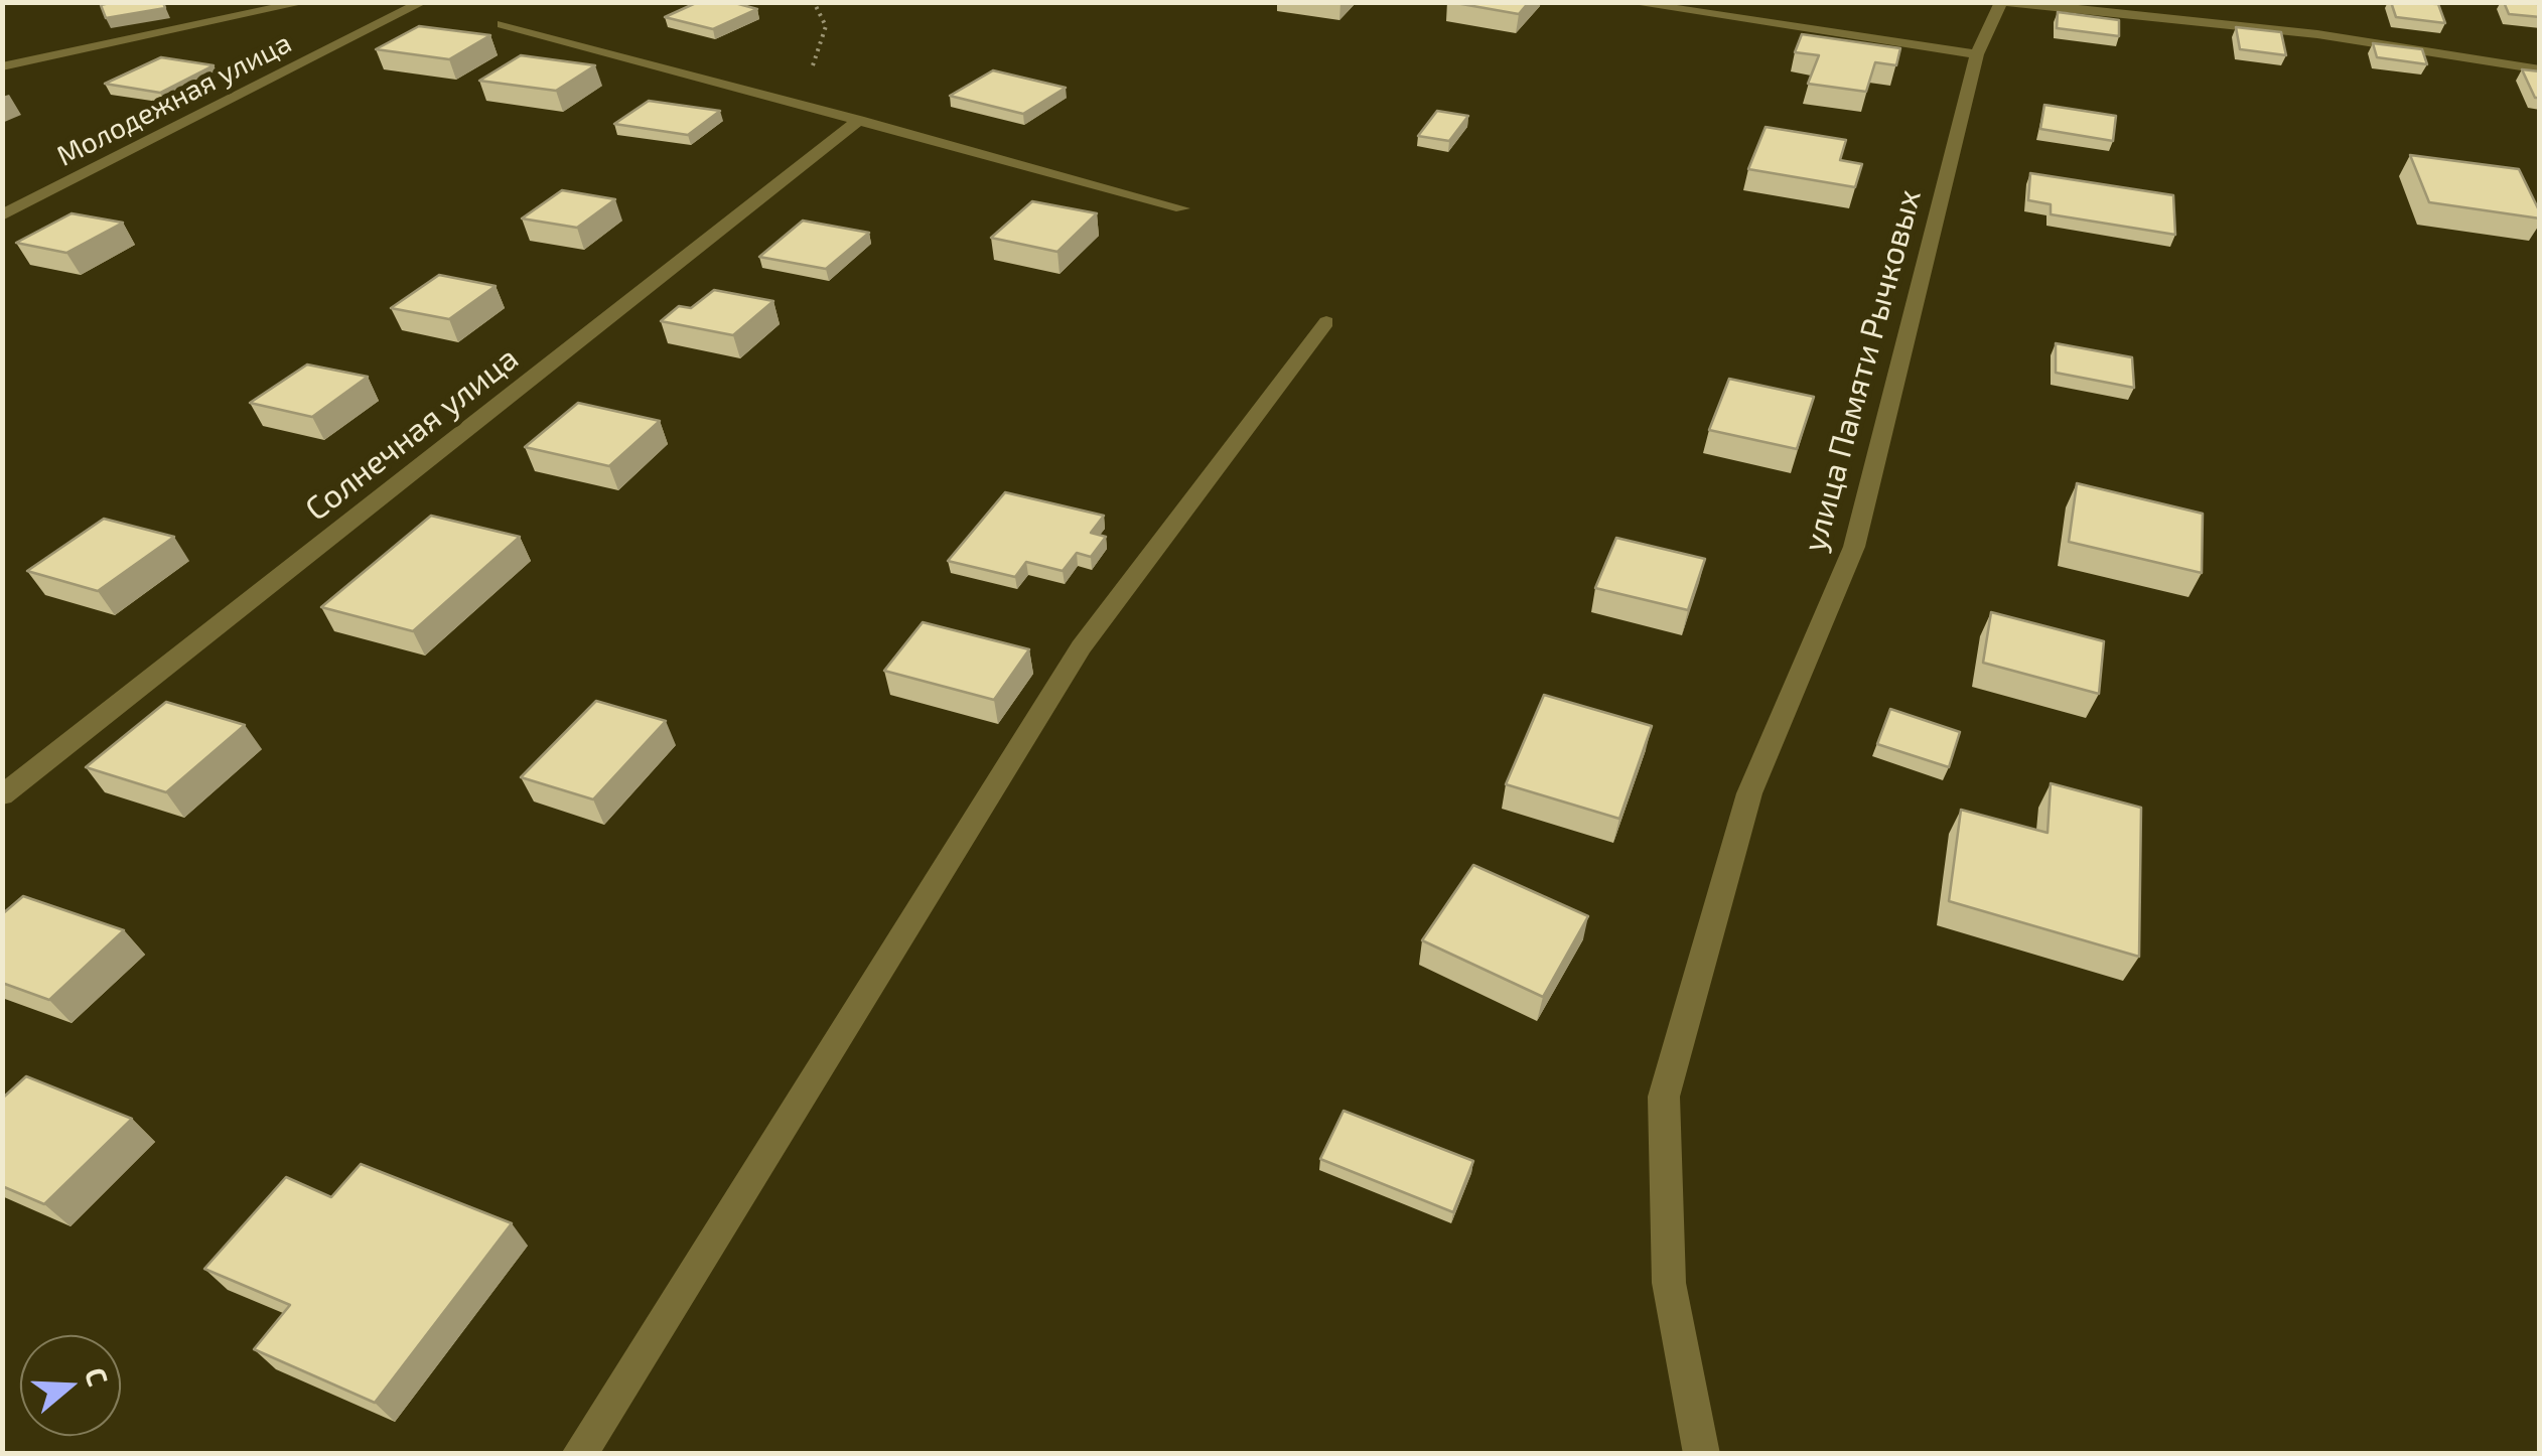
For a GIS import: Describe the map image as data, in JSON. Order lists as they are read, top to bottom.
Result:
{
  "streets": {
    "street": ["Молодежная улица", "улица Памяти Рычковых", "Солнечная улица"]
  },
  "north": "right"
}
